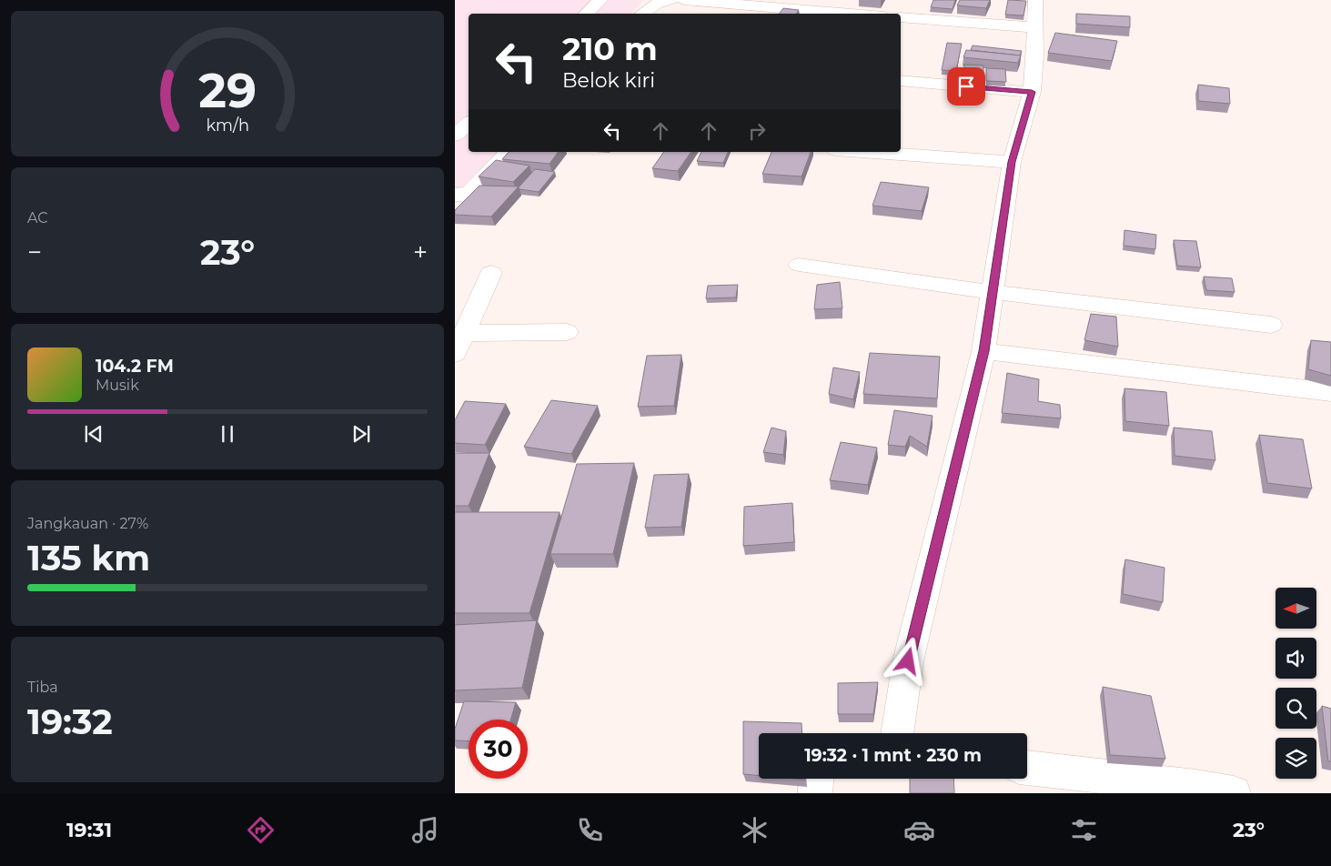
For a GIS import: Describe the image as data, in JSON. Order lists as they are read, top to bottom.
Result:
{
  "north": "left",
  "page": {
    "turn": ["210 m", "Belok kiri"],
    "tile": [
      "AC",
      ["Jangkauan · 27%", "135 km"],
      ["Tiba", "19:32"]
    ],
    "heat": ["−", "23°", "+"],
    "song": ["104.2 FM", "Musik"],
    "limit": "30",
    "trip": "19:32 · 1 mnt · 230 m",
    "tabs": ["19:31", "23°"],
    "gauge": ["29", "km/h"]
  }
}
